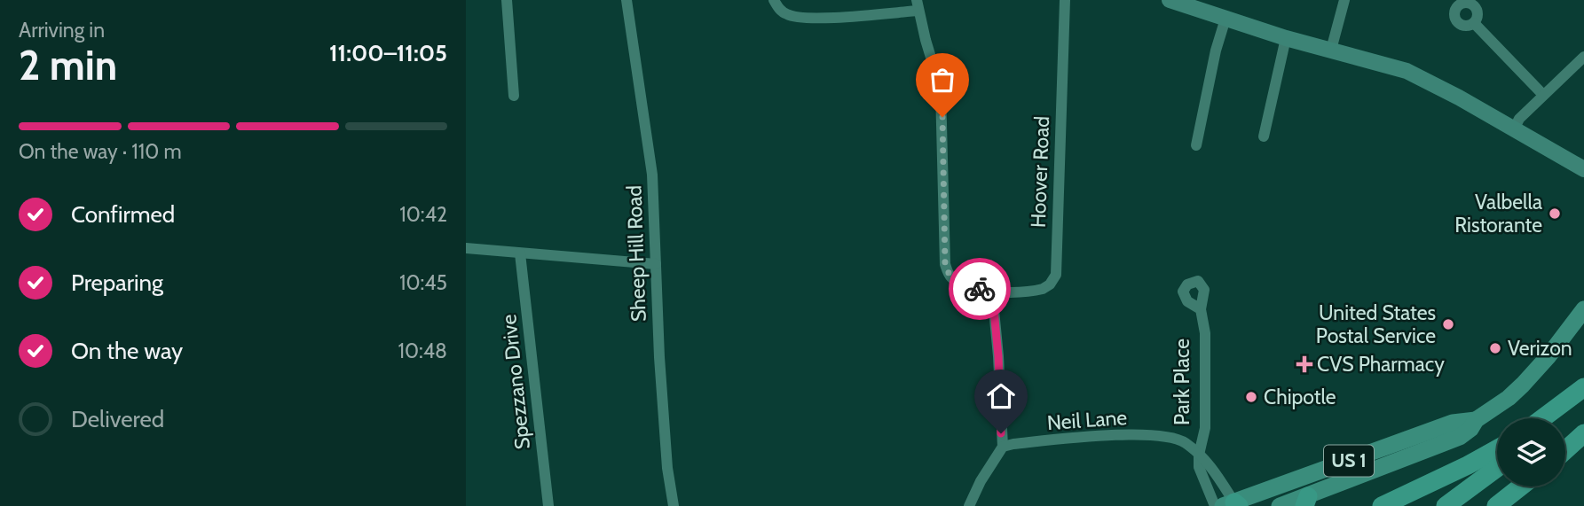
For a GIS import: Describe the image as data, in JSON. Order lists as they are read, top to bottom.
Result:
{
  "streets": {
    "main road": ["US 1"],
    "street": [
      "Hoover Road",
      "Sheep Hill Road",
      "Spezzano Drive",
      "Park Place",
      "Neil Lane"
    ]
  },
  "crossings": [
    ["Park Place", "Neil Lane"],
    ["Park Place", "US 1"]
  ],
  "places": {
    "other": [
      "Valbella Ristorante",
      "United States Postal Service",
      "Verizon",
      "Chipotle"
    ],
    "health": ["CVS Pharmacy"]
  },
  "page": {
    "heading": ["2 min", "Arriving in", "11:00–11:05"],
    "bar": "On the way · 110 m",
    "list": [
      ["Confirmed", "10:42"],
      ["Preparing", "10:45"],
      ["On the way", "10:48"],
      "Delivered"
    ]
  }
}
